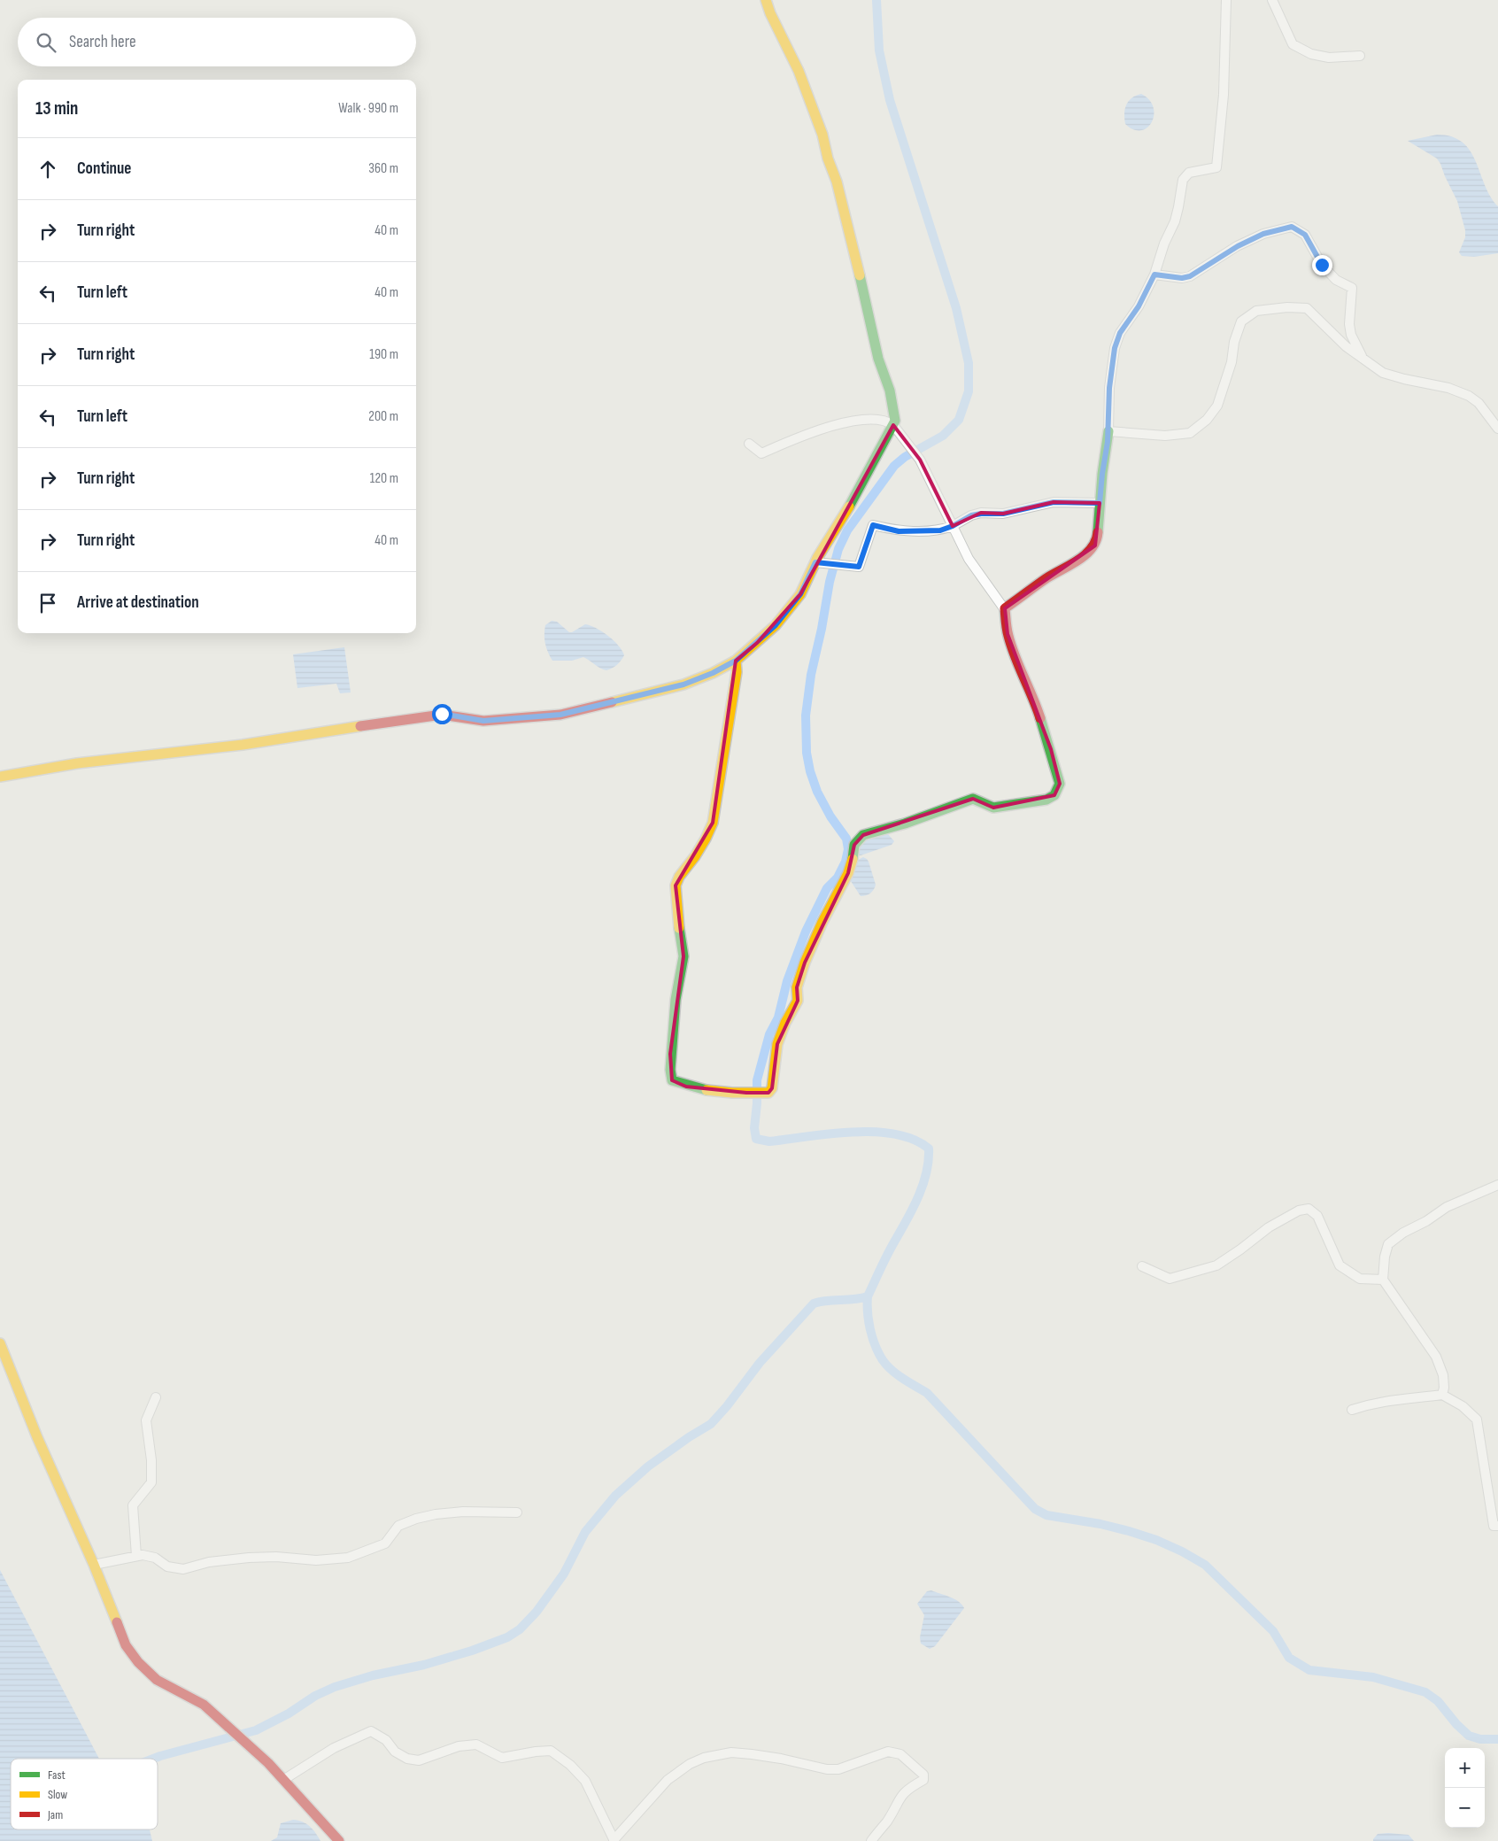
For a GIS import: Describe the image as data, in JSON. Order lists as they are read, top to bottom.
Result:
{
  "legend": ["Fast", "Slow", "Jam"],
  "page": {
    "search": "Search here",
    "heading": ["13 min", "Walk · 990 m"],
    "list": [
      ["Continue", "360 m"],
      ["Turn right", "40 m"],
      ["Turn left", "40 m"],
      ["Turn right", "190 m"],
      ["Turn left", "200 m"],
      ["Turn right", "120 m"],
      ["Turn right", "40 m"],
      "Arrive at destination"
    ],
    "map_buttons": ["+", "−"]
  }
}
